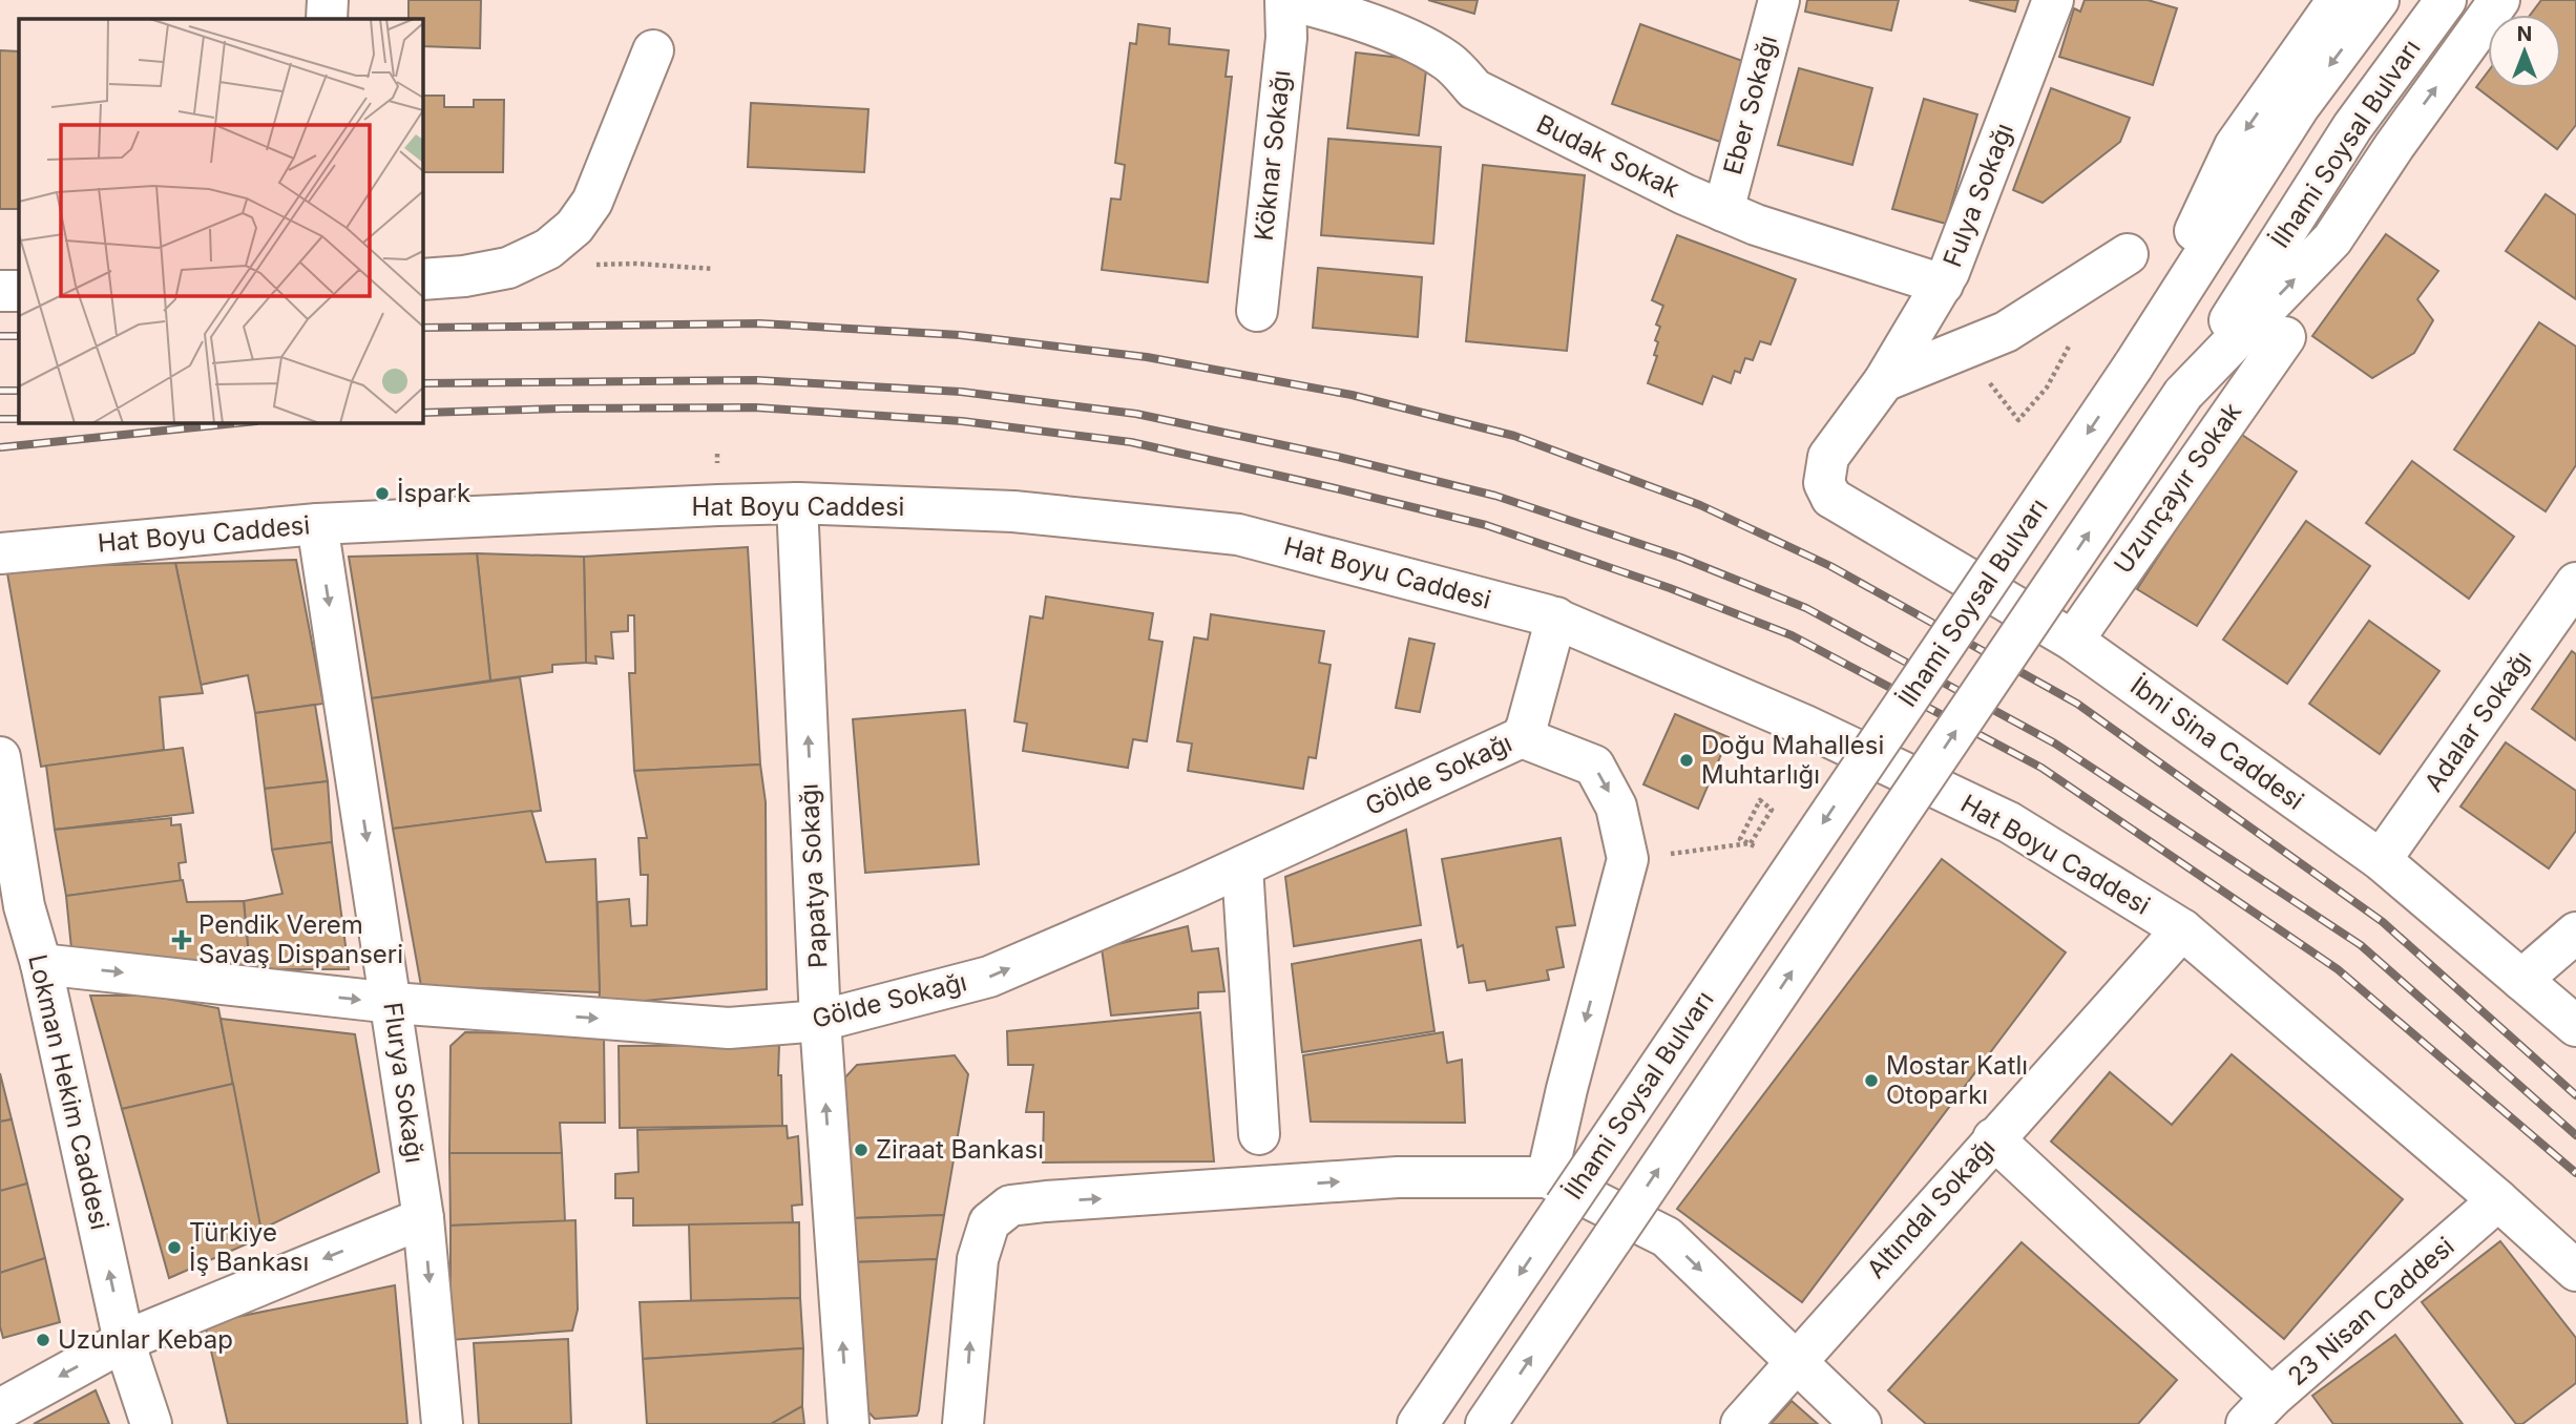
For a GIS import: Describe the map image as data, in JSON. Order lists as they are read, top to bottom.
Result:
{
  "streets": {
    "street": [
      "Eber Sokağı",
      "İlhami Soysal Bulvarı",
      "Köknar Sokağı",
      "Budak Sokak",
      "Fulya Sokağı",
      "Uzunçayır Sokak",
      "Hat Boyu Caddesi",
      "Adalar Sokağı",
      "İbni Sina Caddesi",
      "Gölde Sokağı",
      "Papatya Sokağı",
      "Flurya Sokağı",
      "Lokman Hekim Caddesi",
      "Altındal Sokağı",
      "23 Nisan Caddesi"
    ]
  },
  "crossings": [
    ["Eber Sokağı", "Budak Sokak"],
    ["Köknar Sokağı", "Budak Sokak"],
    ["Budak Sokak", "Fulya Sokağı"],
    ["Fulya Sokağı", "İbni Sina Caddesi"],
    ["Uzunçayır Sokak", "İbni Sina Caddesi"],
    ["Hat Boyu Caddesi", "Gölde Sokağı"],
    ["Hat Boyu Caddesi", "Papatya Sokağı"],
    ["Hat Boyu Caddesi", "Flurya Sokağı"],
    ["Hat Boyu Caddesi", "Altındal Sokağı"],
    ["Hat Boyu Caddesi", "23 Nisan Caddesi"],
    ["Adalar Sokağı", "İbni Sina Caddesi"],
    ["Gölde Sokağı", "Papatya Sokağı"],
    ["Gölde Sokağı", "Flurya Sokağı"],
    ["Gölde Sokağı", "Lokman Hekim Caddesi"]
  ],
  "one_way": [
    "Gölde Sokağı",
    "Papatya Sokağı",
    "Flurya Sokağı",
    "Lokman Hekim Caddesi"
  ],
  "places": {
    "other": [
      "İspark",
      "Doğu Mahallesi Muhtarlığı",
      "Mostar Katlı Otoparkı",
      "Ziraat Bankası",
      "Türkiye İş Bankası",
      "Uzunlar Kebap"
    ],
    "health": ["Pendik Verem Savaş Dispanseri"]
  },
  "north": "top"
}
